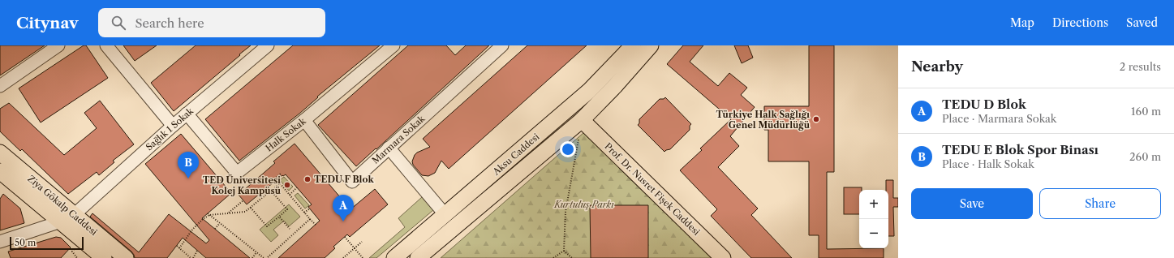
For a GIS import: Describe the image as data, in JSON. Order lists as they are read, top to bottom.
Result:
{
  "streets": {
    "main road": ["Aksu Caddesi", "Prof. Dr. Nusret Fişek Caddesi", "Ziya Gökalp Caddesi"],
    "street": ["Sağlık 1 Sokak", "Halk Sokak", "Marmara Sokak"]
  },
  "crossings": [
    ["Sağlık 1 Sokak", "Halk Sokak"],
    ["Sağlık 1 Sokak", "Ziya Gökalp Caddesi"],
    ["Halk Sokak", "Marmara Sokak"],
    ["Aksu Caddesi", "Prof. Dr. Nusret Fişek Caddesi"]
  ],
  "parks": ["Kurtuluş Parkı"],
  "places": ["Türkiye Halk Sağlığı Genel Müdürlüğü", "TEDU F Blok", "TED Üniversitesi Kolej Kampüsü"],
  "scale_bar": "50 m",
  "page": {
    "header": "Citynav",
    "search": "Search here",
    "nav": ["Map", "Directions", "Saved"],
    "heading": ["Nearby", "2 results"],
    "list": [
      {
        "mark": "A",
        "name": "TEDU D Blok",
        "note": "Place · Marmara Sokak",
        "value": "160 m"
      },
      {
        "mark": "B",
        "name": "TEDU E Blok Spor Binası",
        "note": "Place · Halk Sokak",
        "value": "260 m"
      }
    ],
    "pins": ["B", "A"],
    "buttons": ["Save", "Share"],
    "map_buttons": ["+", "−"],
    "scale": "50 m"
  }
}
